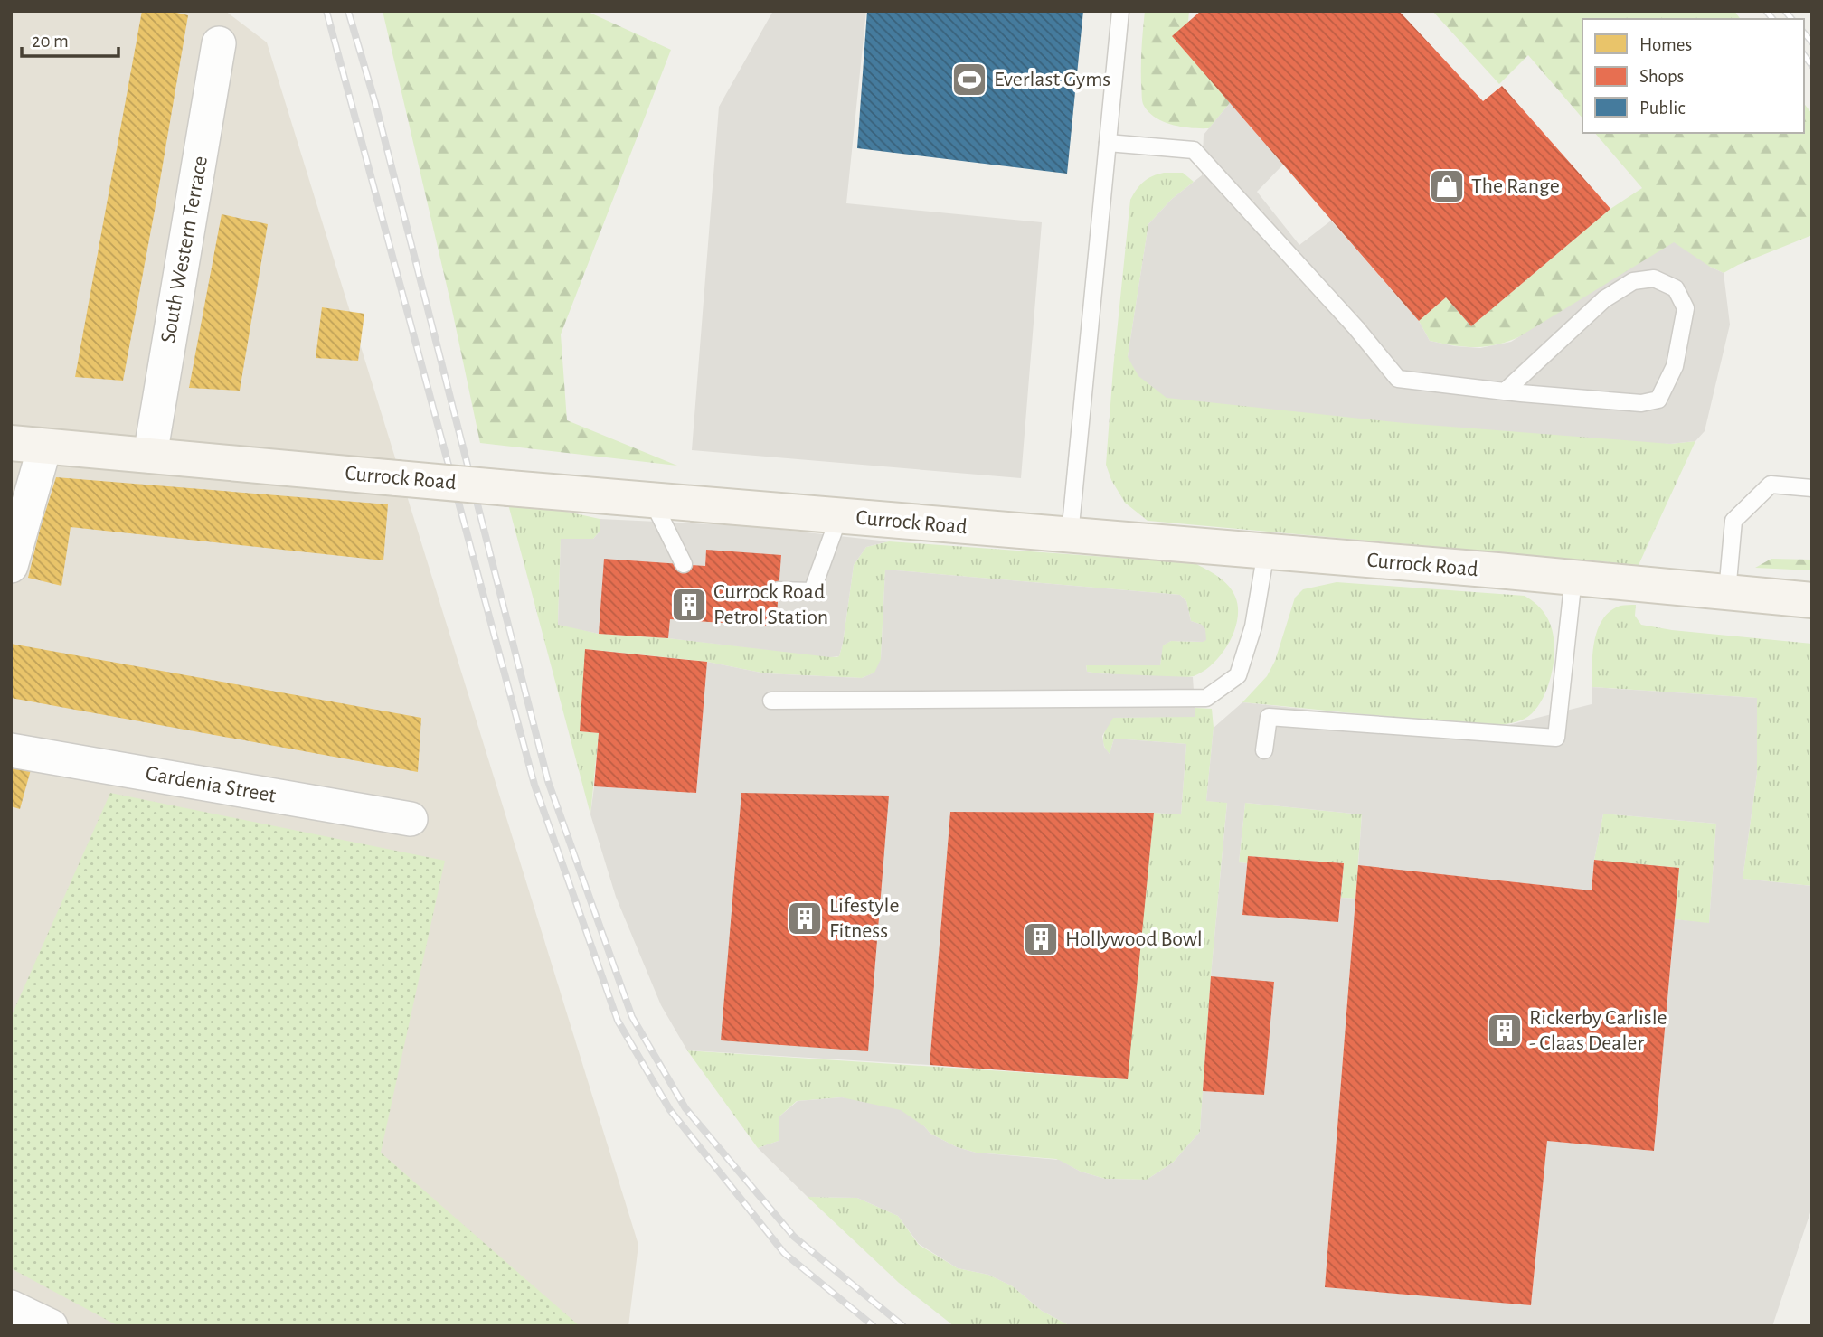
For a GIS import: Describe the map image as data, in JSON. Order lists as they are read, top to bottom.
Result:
{
  "streets": {
    "street": ["South Western Terrace", "Currock Road", "Gardenia Street"]
  },
  "crossings": [
    ["South Western Terrace", "Currock Road"]
  ],
  "places": {
    "sports": ["Everlast Gyms"],
    "shop": ["The Range"],
    "building": [
      "Currock Road Petrol Station",
      "Lifestyle Fitness",
      "Hollywood Bowl",
      "Rickerby Carlisle - Claas Dealer"
    ]
  },
  "legend": ["Homes", "Shops", "Public"],
  "scale_bar": "20 m"
}
